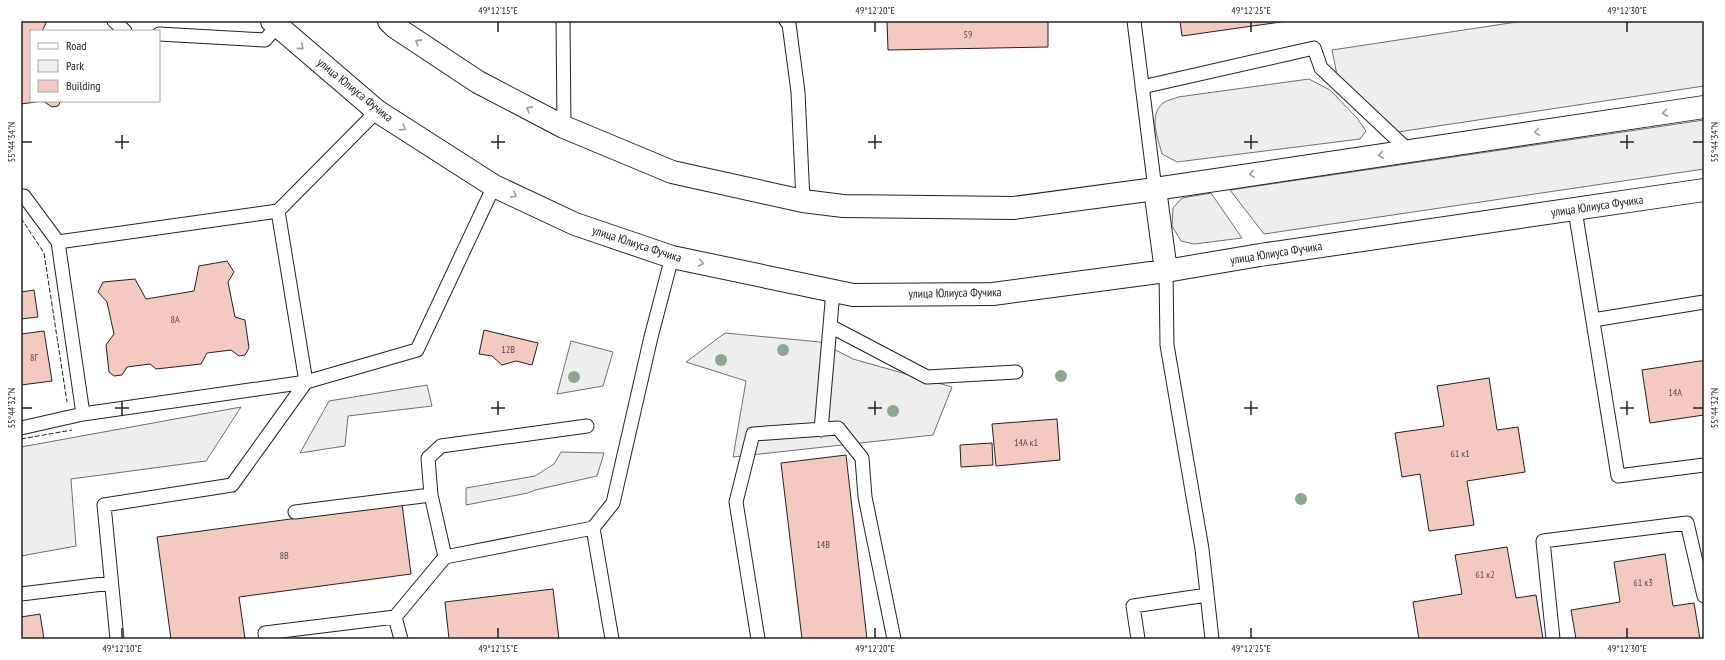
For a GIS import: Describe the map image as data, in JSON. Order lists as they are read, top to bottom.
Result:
{
  "streets": {
    "main road": ["улица Юлиуса Фучика"]
  },
  "house_numbers": [
    "59",
    "8А",
    "12В",
    "8Г",
    "14А",
    "14А к1",
    "61 к1",
    "14В",
    "8В",
    "61 к2",
    "61 к3"
  ],
  "legend": ["Road", "Park", "Building"],
  "coordinates": [
    "49°12'15\"E",
    "49°12'20\"E",
    "49°12'25\"E",
    "49°12'30\"E",
    "55°44'34\"N",
    "55°44'32\"N",
    "49°12'10\"E"
  ]
}
